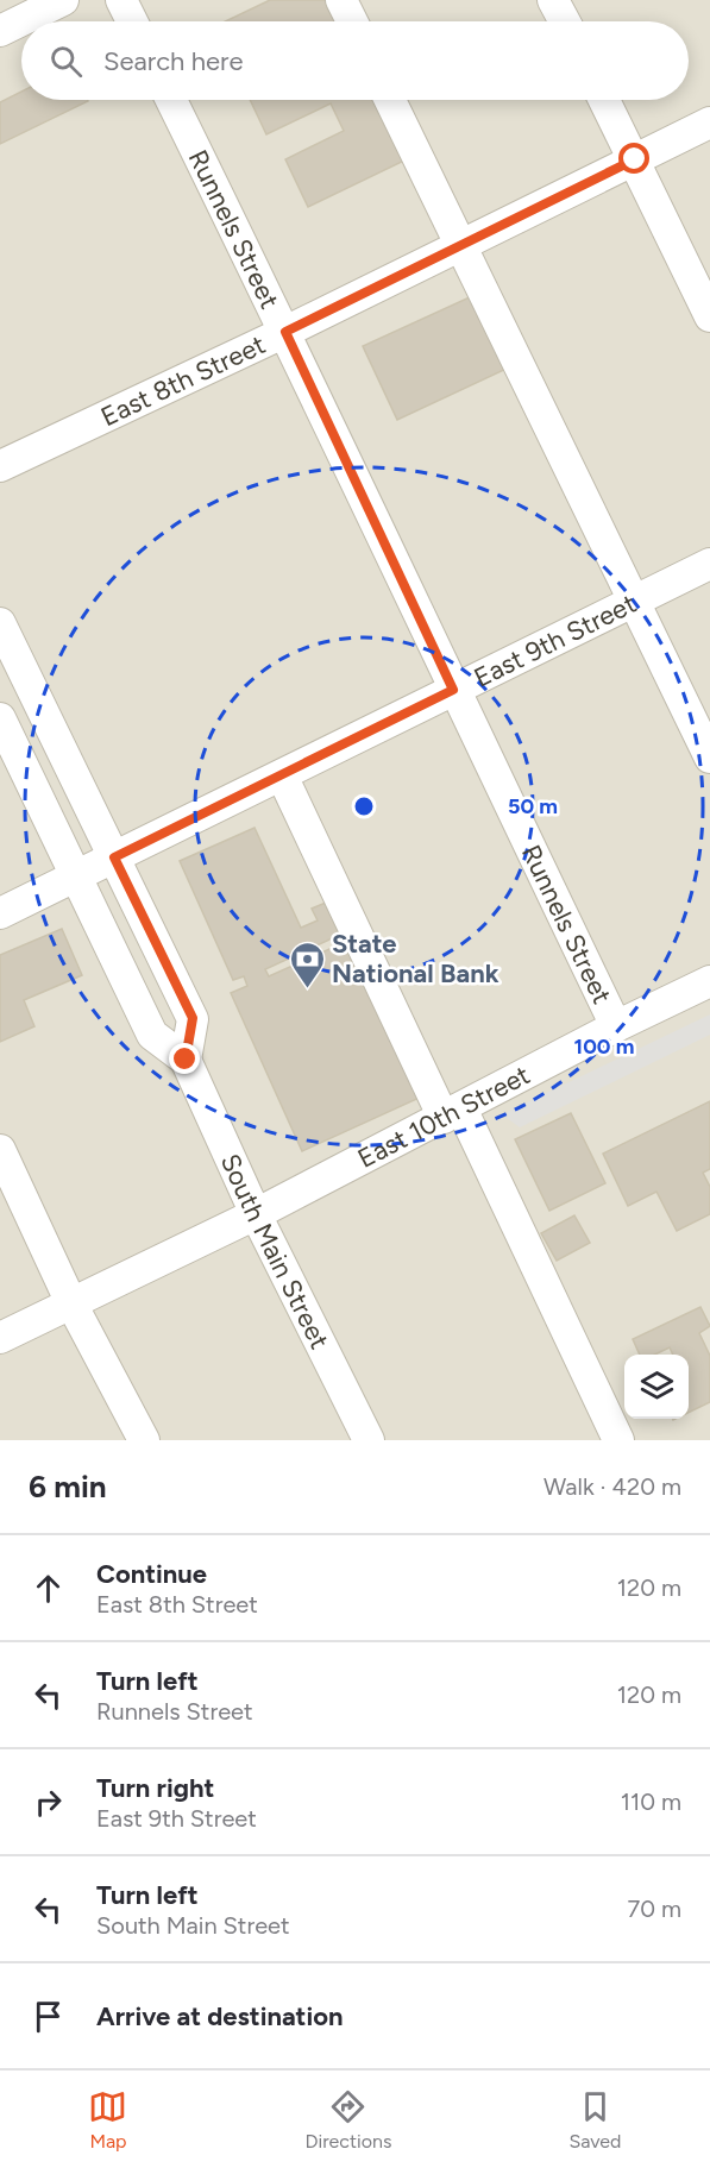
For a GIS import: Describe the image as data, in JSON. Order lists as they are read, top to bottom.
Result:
{
  "streets": {
    "street": [
      "Runnels Street",
      "East 8th Street",
      "East 9th Street",
      "East 10th Street",
      "South Main Street"
    ]
  },
  "crossings": [
    ["Runnels Street", "East 8th Street"],
    ["Runnels Street", "East 9th Street"],
    ["Runnels Street", "East 10th Street"],
    ["East 9th Street", "South Main Street"],
    ["East 10th Street", "South Main Street"]
  ],
  "places": {
    "bank": ["State National Bank"]
  },
  "page": {
    "search": "Search here",
    "heading": ["6 min", "Walk · 420 m"],
    "list": [
      ["Continue", "East 8th Street", "120 m"],
      ["Turn left", "Runnels Street", "120 m"],
      ["Turn right", "East 9th Street", "110 m"],
      ["Turn left", "South Main Street", "70 m"],
      "Arrive at destination"
    ],
    "nav": ["Map", "Directions", "Saved"]
  },
  "rings": ["50 m", "100 m"]
}
